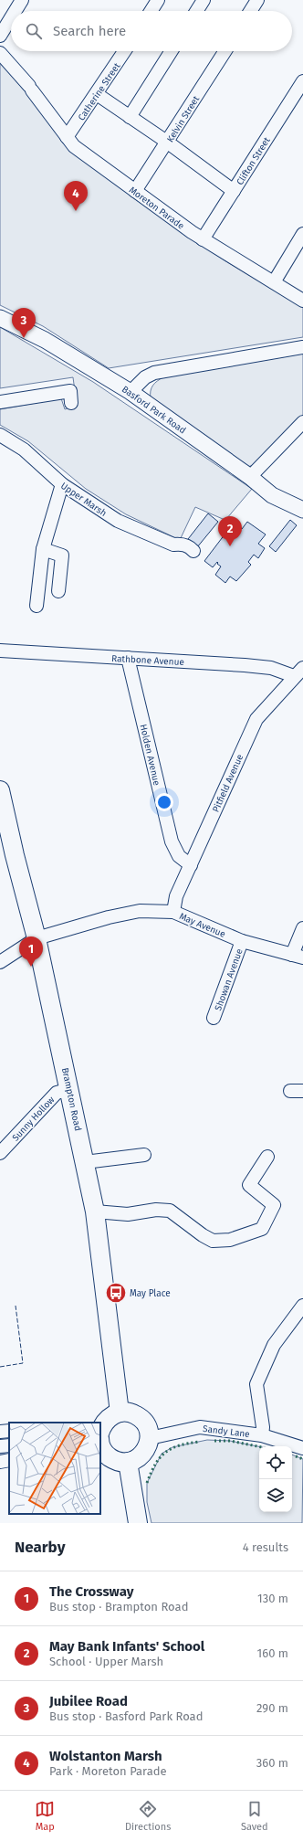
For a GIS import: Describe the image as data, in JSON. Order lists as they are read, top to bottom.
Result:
{
  "streets": {
    "highway": ["Brampton Road"],
    "main road": ["Basford Park Road"],
    "street": [
      "Catherine Street",
      "Kelvin Street",
      "Clifton Street",
      "Moreton Parade",
      "Upper Marsh",
      "Rathbone Avenue",
      "Holden Avenue",
      "Pitfield Avenue",
      "May Avenue",
      "Showan Avenue",
      "Sunny Hollow",
      "Sandy Lane"
    ]
  },
  "crossings": [
    ["Catherine Street", "Moreton Parade"],
    ["Kelvin Street", "Moreton Parade"],
    ["Clifton Street", "Moreton Parade"],
    ["Rathbone Avenue", "Holden Avenue"],
    ["Rathbone Avenue", "Pitfield Avenue"],
    ["Holden Avenue", "Pitfield Avenue"],
    ["Pitfield Avenue", "May Avenue"],
    ["May Avenue", "Showan Avenue"],
    ["May Avenue", "Brampton Road"],
    ["Brampton Road", "Sunny Hollow"]
  ],
  "places": {
    "bus stop": ["May Place"]
  },
  "page": {
    "search": "Search here",
    "pins": [
      "4",
      "3",
      "2",
      "1"
    ],
    "heading": ["Nearby", "4 results"],
    "list": [
      {
        "mark": "1",
        "name": "The Crossway",
        "note": "Bus stop · Brampton Road",
        "value": "130 m"
      },
      {
        "mark": "2",
        "name": "May Bank Infants' School",
        "note": "School · Upper Marsh",
        "value": "160 m"
      },
      {
        "mark": "3",
        "name": "Jubilee Road",
        "note": "Bus stop · Basford Park Road",
        "value": "290 m"
      },
      {
        "mark": "4",
        "name": "Wolstanton Marsh",
        "note": "Park · Moreton Parade",
        "value": "360 m"
      }
    ],
    "nav": ["Map", "Directions", "Saved"]
  }
}
